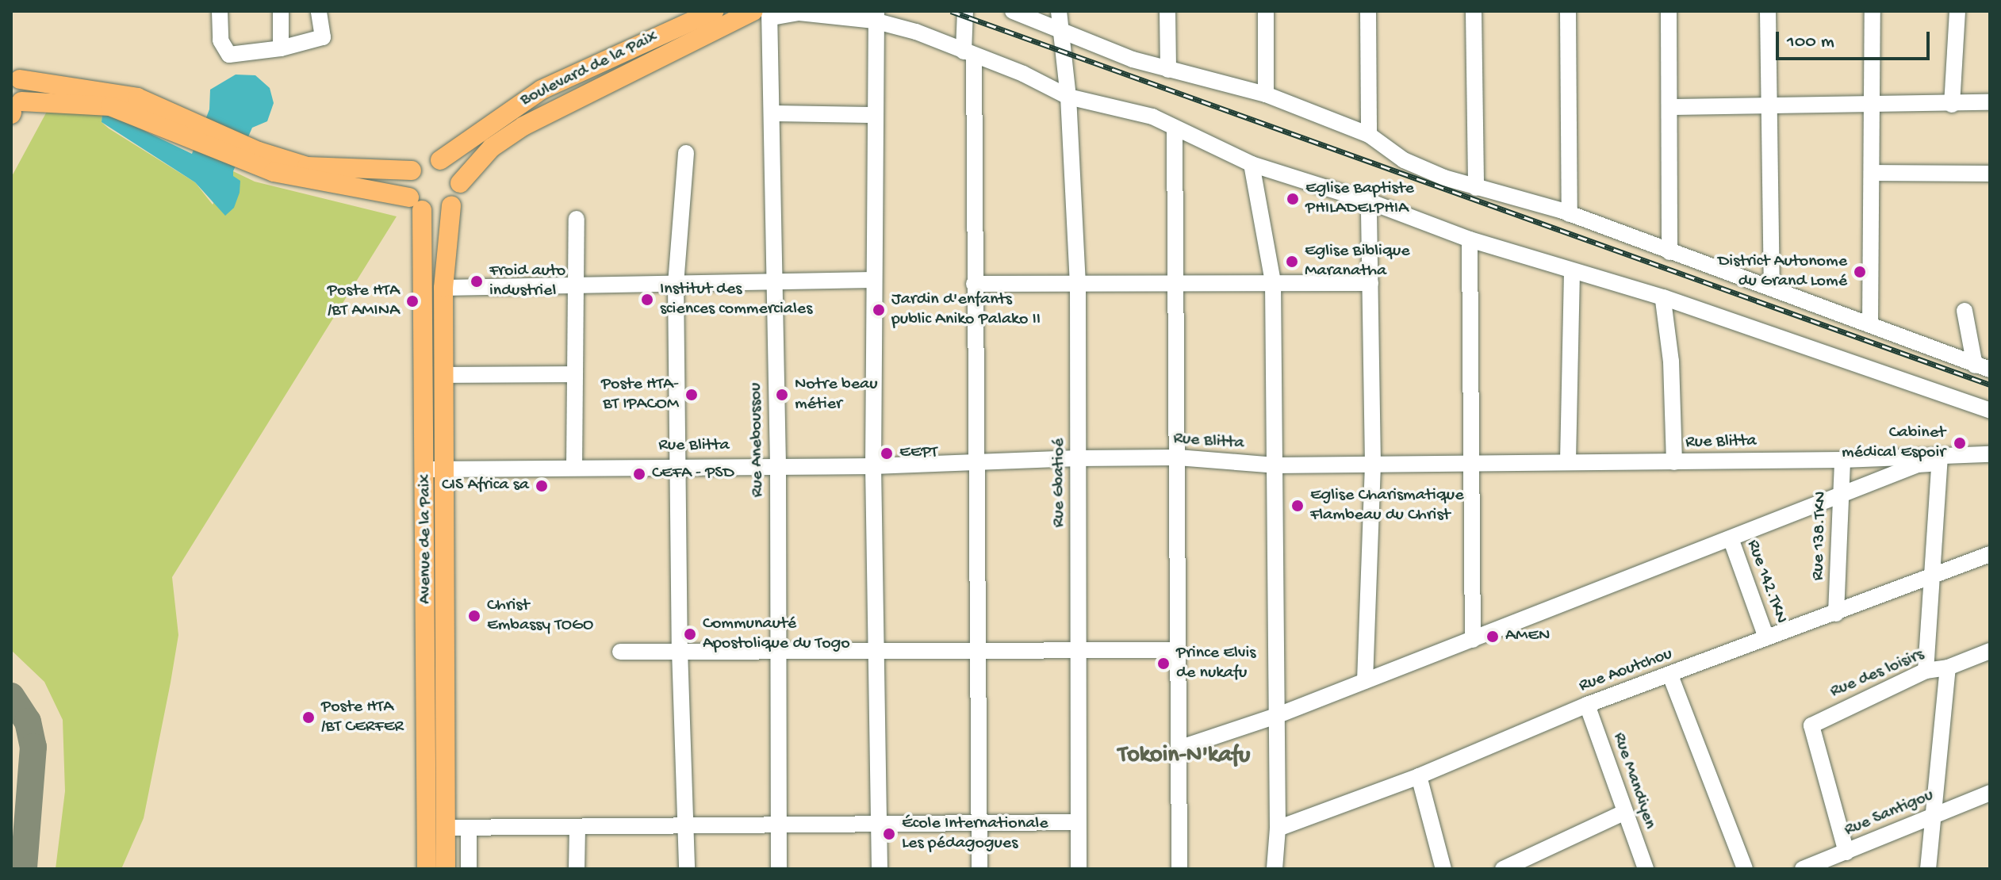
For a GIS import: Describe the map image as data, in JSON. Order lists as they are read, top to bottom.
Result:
{
  "streets": {
    "main road": ["Boulevard de la Paix", "Avenue de la Paix"],
    "street": [
      "Rue Aneboussou",
      "Rue Blitta",
      "Rue Gbatioé",
      "Rue 138.TKN",
      "Rue 142.TKN",
      "Rue Aoutchou",
      "Rue des loisirs",
      "Rue Mandiyen",
      "Rue Santigou"
    ]
  },
  "crossings": [
    ["Boulevard de la Paix", "Rue Aneboussou"],
    ["Boulevard de la Paix", "Avenue de la Paix"],
    ["Rue Aneboussou", "Rue Blitta"],
    ["Rue Blitta", "Rue Gbatioé"],
    ["Rue Blitta", "Rue 138.TKN"],
    ["Rue Blitta", "Avenue de la Paix"],
    ["Rue 138.TKN", "Rue Aoutchou"],
    ["Rue 142.TKN", "Rue Aoutchou"],
    ["Rue Aoutchou", "Rue Mandiyen"],
    ["Rue des loisirs", "Rue Santigou"]
  ],
  "districts": ["Tokoin-N'kafu"],
  "places": [
    "Eglise Baptiste PHILADELPHIA",
    "Eglise Biblique Maranatha",
    "District Autonome du Grand Lomé",
    "Froid auto industriel",
    "Institut des sciences commerciales",
    "Poste HTA /BT AMINA",
    "Jardin d'enfants public Aniko Palako II",
    "Poste HTA- BT IPACOM",
    "Notre beau métier",
    "Cabinet médical Espoir",
    "EEPT",
    "CEFA - PSD",
    "CIS Africa sa",
    "Eglise Charismatique Flambeau du Christ",
    "Christ Embassy TOGO",
    "Communauté Apostolique du Togo",
    "AMEN",
    "Prince Elvis de nukafu",
    "Poste HTA /BT CERFER",
    "École Internationale Les pédagogues"
  ],
  "scale_bar": "100 m"
}
